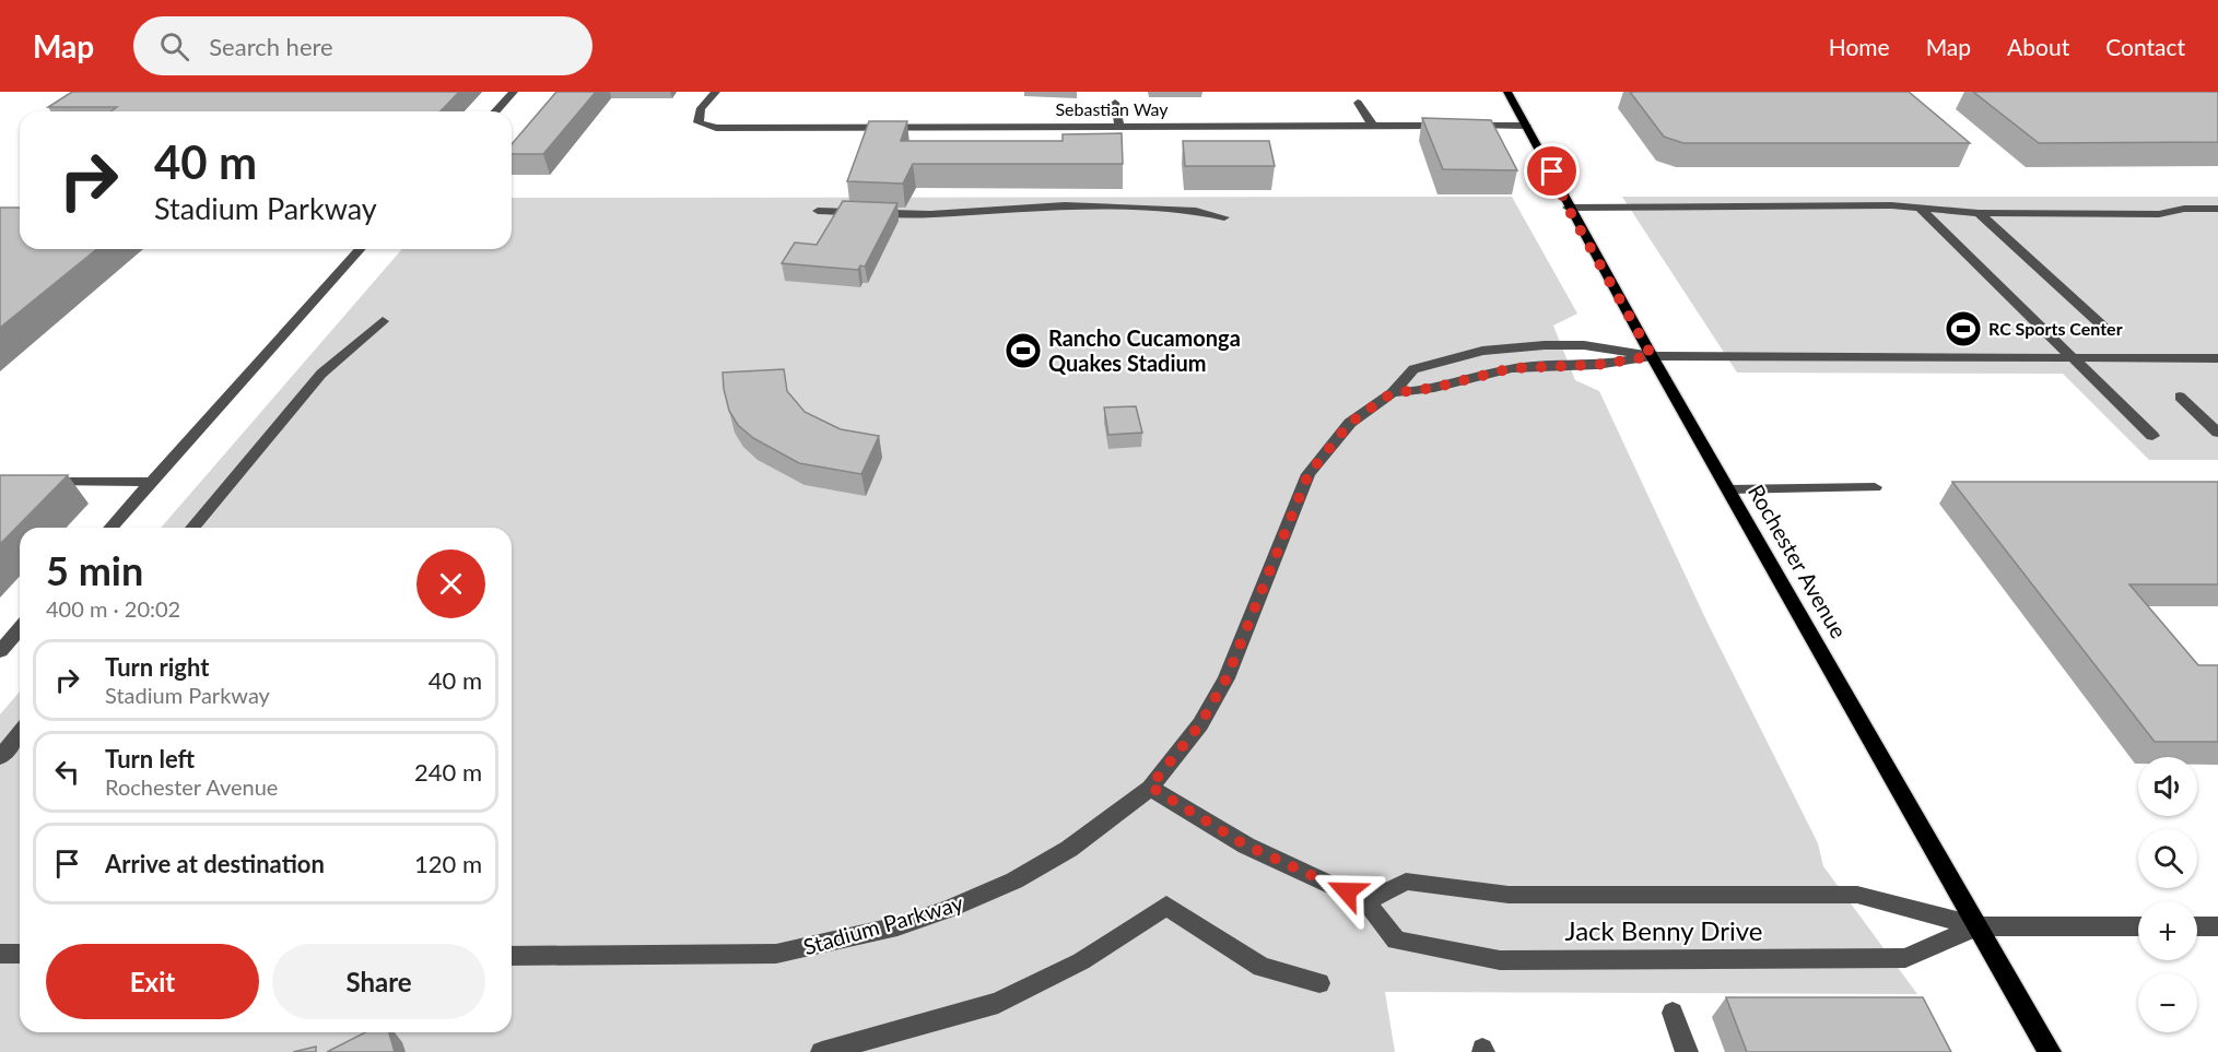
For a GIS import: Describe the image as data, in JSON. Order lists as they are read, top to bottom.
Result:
{
  "streets": {
    "main road": ["Rochester Avenue"],
    "street": ["Sebastian Way", "Stadium Parkway", "Jack Benny Drive"]
  },
  "crossings": [
    ["Rochester Avenue", "Stadium Parkway"],
    ["Rochester Avenue", "Jack Benny Drive"],
    ["Stadium Parkway", "Jack Benny Drive"]
  ],
  "places": {
    "sports": ["RC Sports Center", "Rancho Cucamonga Quakes Stadium"]
  },
  "page": {
    "header": "Map",
    "search": "Search here",
    "nav": [
      "Home",
      "Map",
      "About",
      "Contact"
    ],
    "turn": ["40 m", "Stadium Parkway"],
    "heading": ["5 min", "400 m · 20:02"],
    "list": [
      {
        "name": "Turn right",
        "note": "Stadium Parkway",
        "value": "40 m"
      },
      {
        "name": "Turn left",
        "note": "Rochester Avenue",
        "value": "240 m"
      },
      {
        "name": "Arrive at destination",
        "value": "120 m"
      }
    ],
    "map_buttons": ["+", "−"],
    "buttons": ["Exit", "Share"]
  }
}
